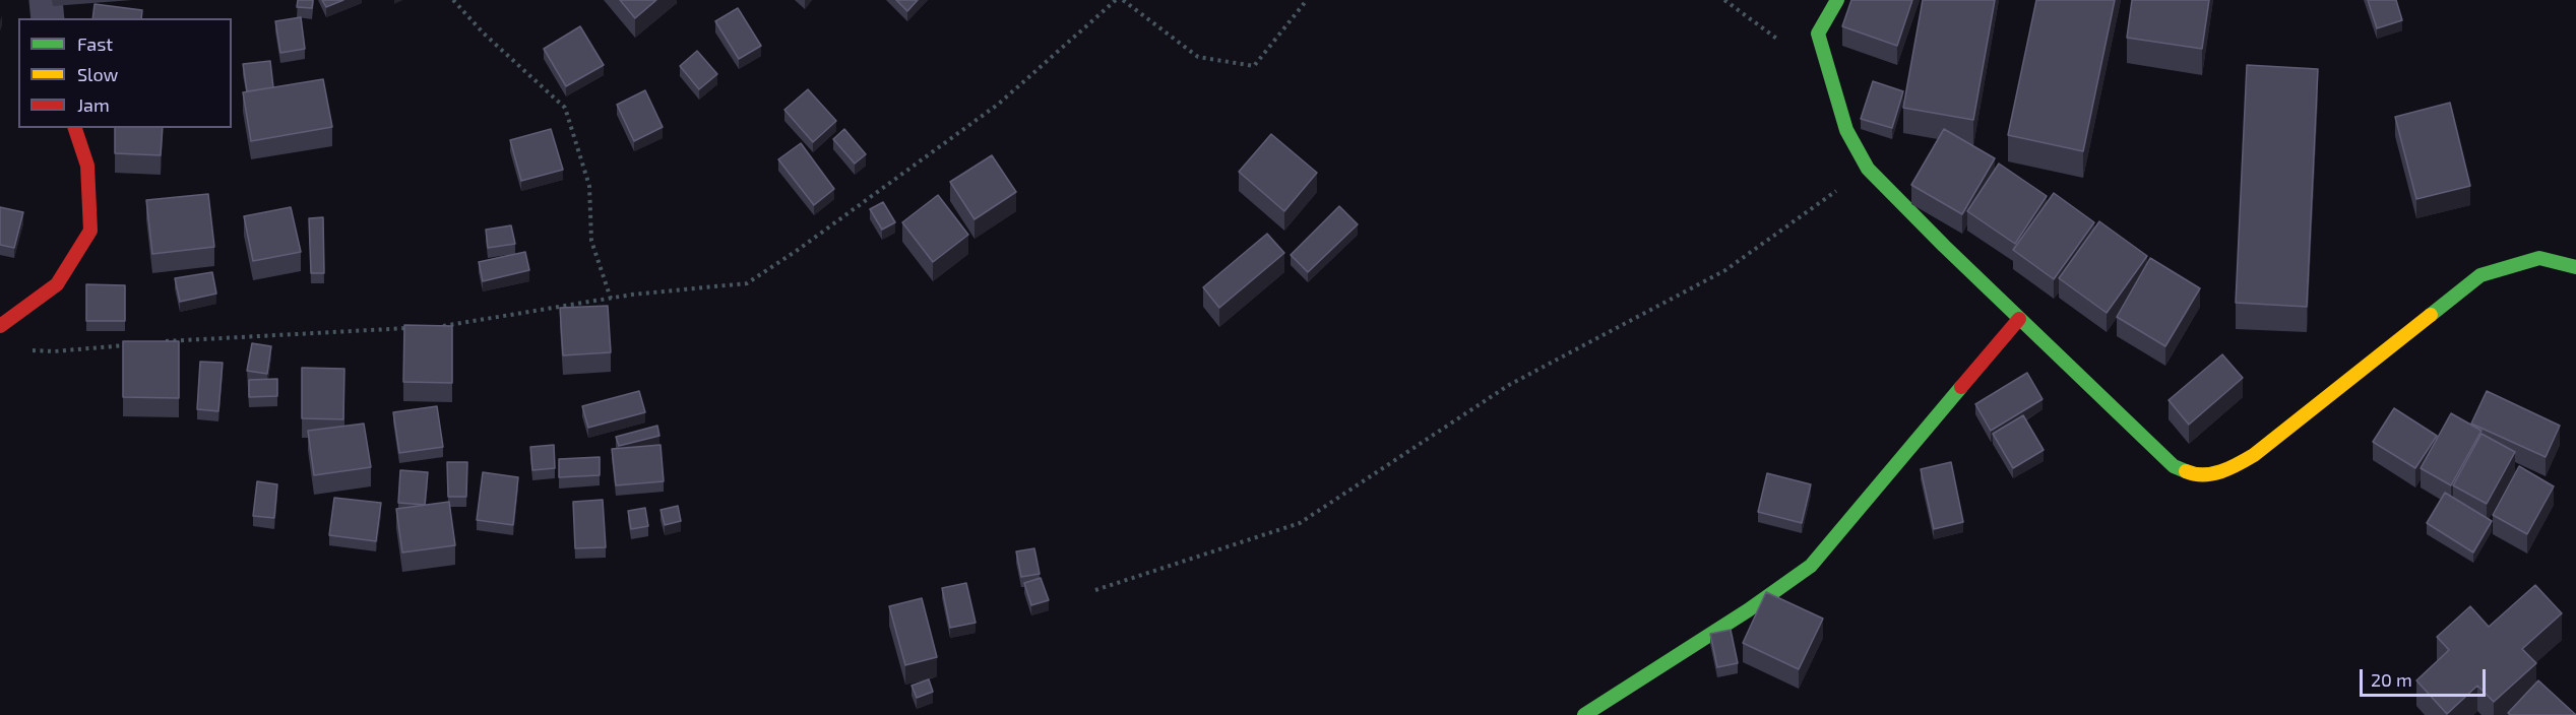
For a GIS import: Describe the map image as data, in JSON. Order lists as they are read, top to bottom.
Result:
{
  "legend": ["Fast", "Slow", "Jam"],
  "scale_bar": "20 m"
}
